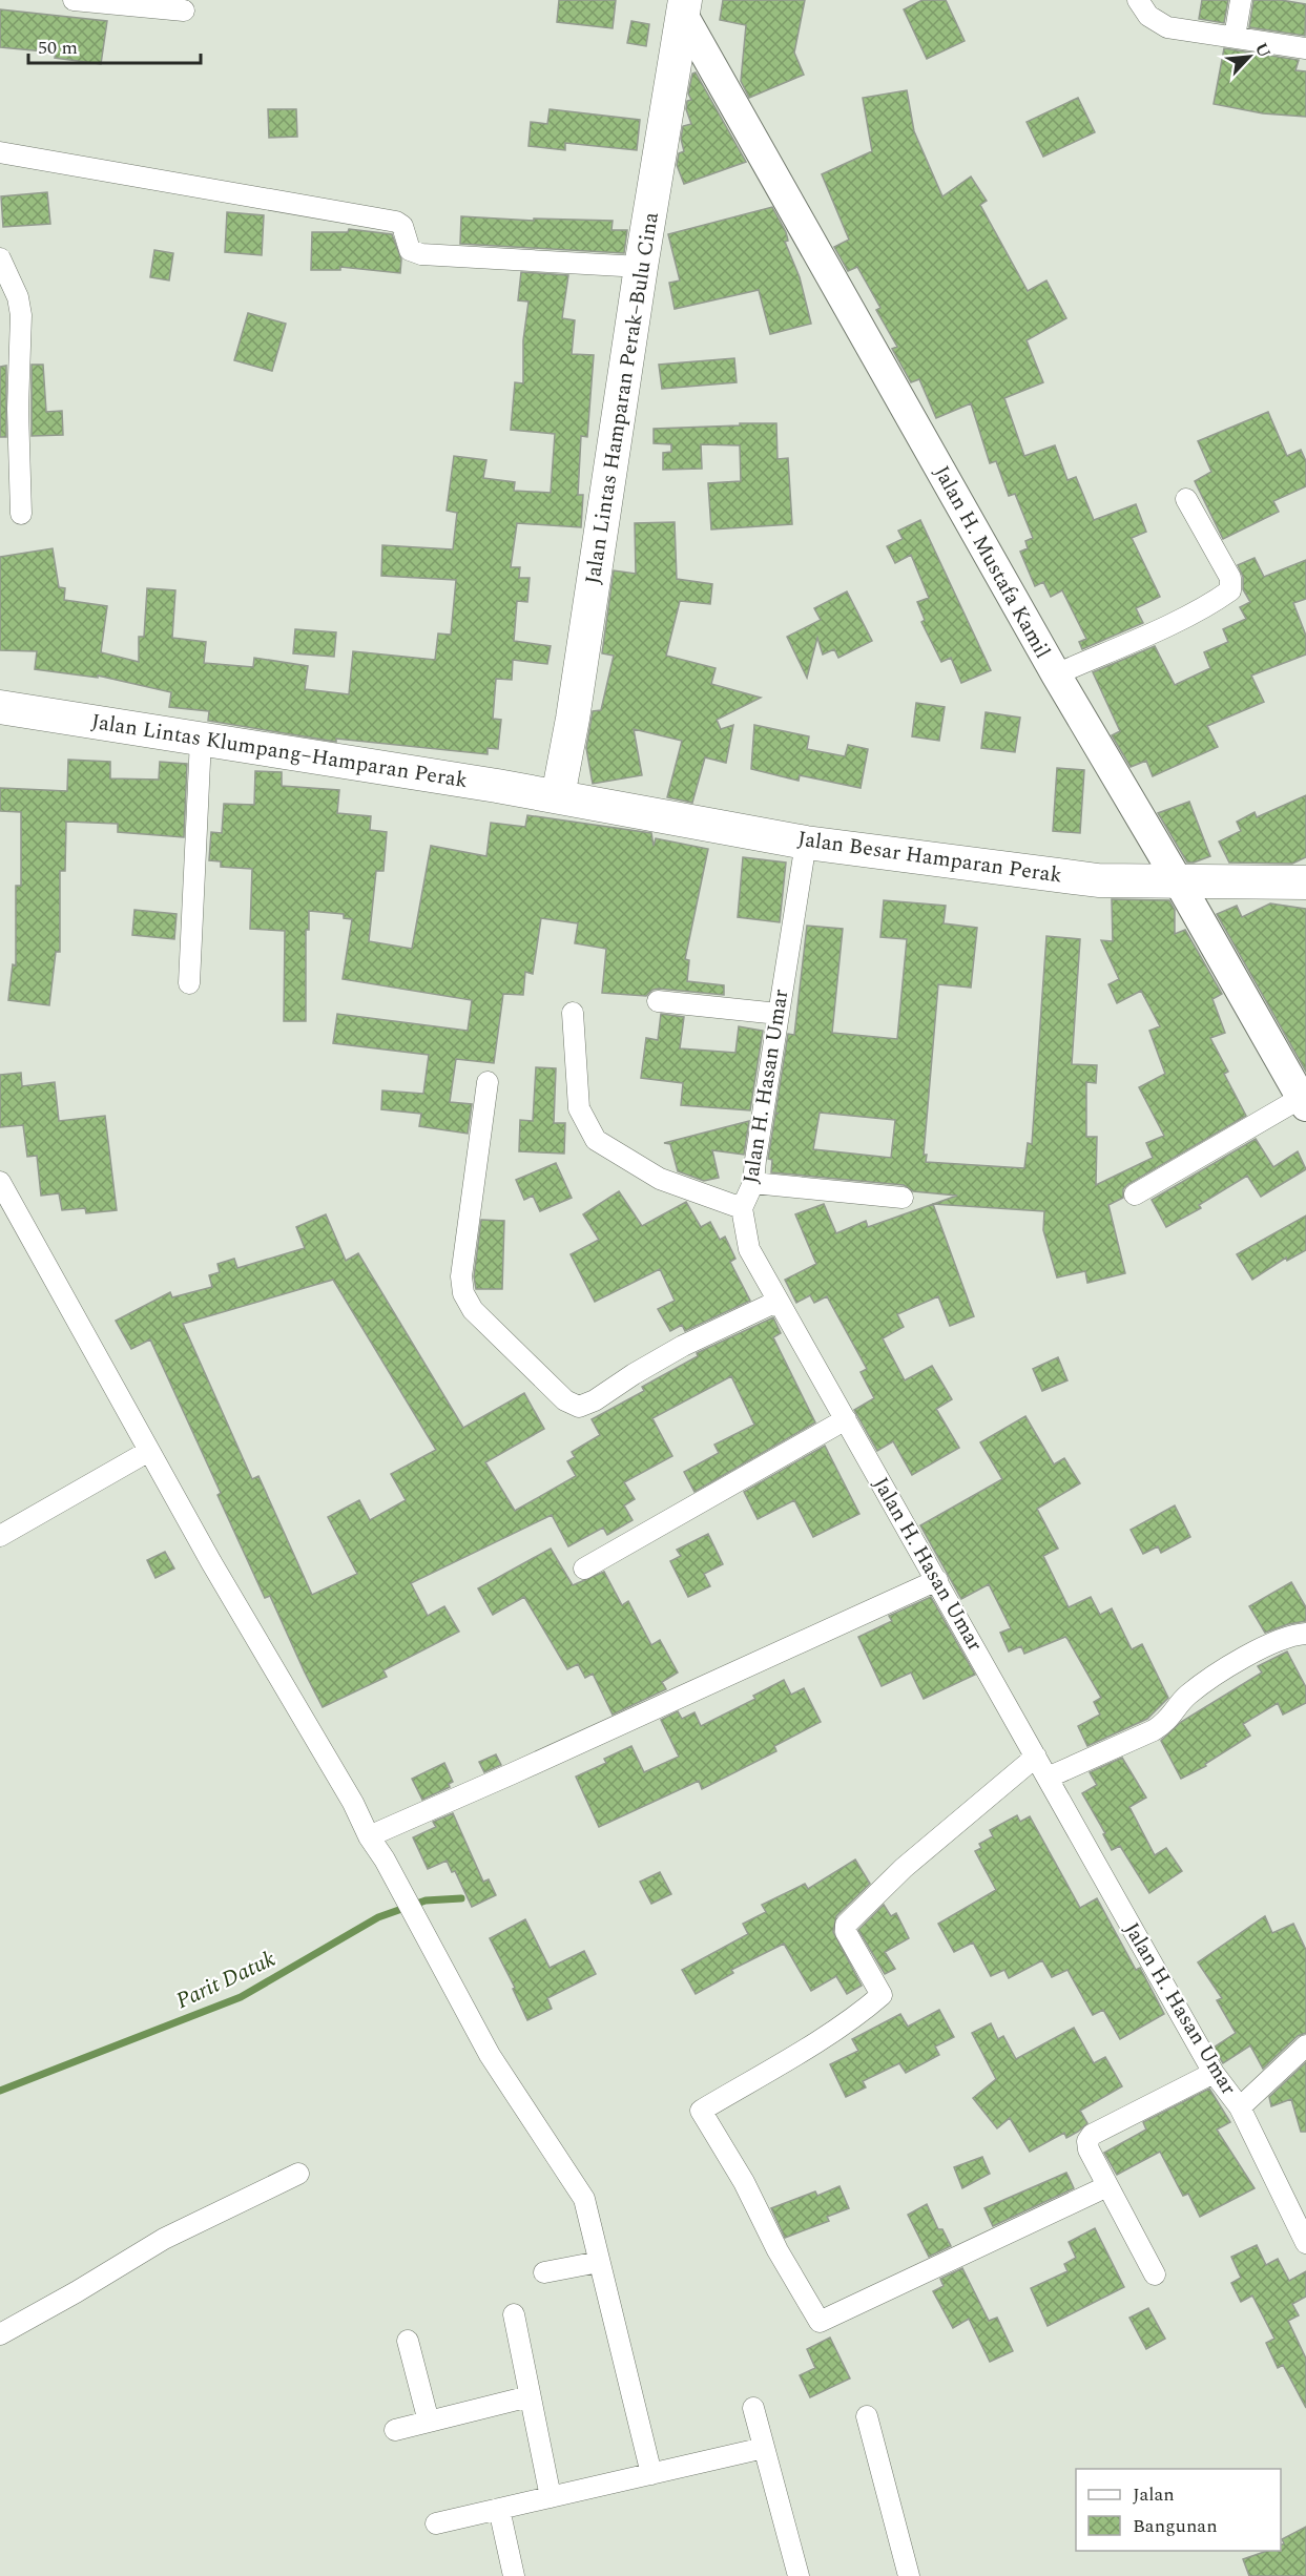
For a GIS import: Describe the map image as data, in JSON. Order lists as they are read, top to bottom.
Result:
{
  "streets": {
    "main road": ["Jalan Lintas Hamparan Perak–Bulu Cina", "Jalan Lintas Klumpang–Hamparan Perak", "Jalan Besar Hamparan Perak"],
    "street": ["Jalan H. Mustafa Kamil", "Jalan H. Hasan Umar"]
  },
  "crossings": [
    ["Jalan Lintas Hamparan Perak–Bulu Cina", "Jalan H. Mustafa Kamil"],
    ["Jalan Lintas Hamparan Perak–Bulu Cina", "Jalan Lintas Klumpang–Hamparan Perak"],
    ["Jalan Lintas Hamparan Perak–Bulu Cina", "Jalan Besar Hamparan Perak"],
    ["Jalan H. Mustafa Kamil", "Jalan Besar Hamparan Perak"],
    ["Jalan Lintas Klumpang–Hamparan Perak", "Jalan Besar Hamparan Perak"],
    ["Jalan Besar Hamparan Perak", "Jalan H. Hasan Umar"]
  ],
  "water": ["Parit Datuk"],
  "legend": ["Jalan", "Bangunan"],
  "scale_bar": "50 m",
  "north": "top right"
}
